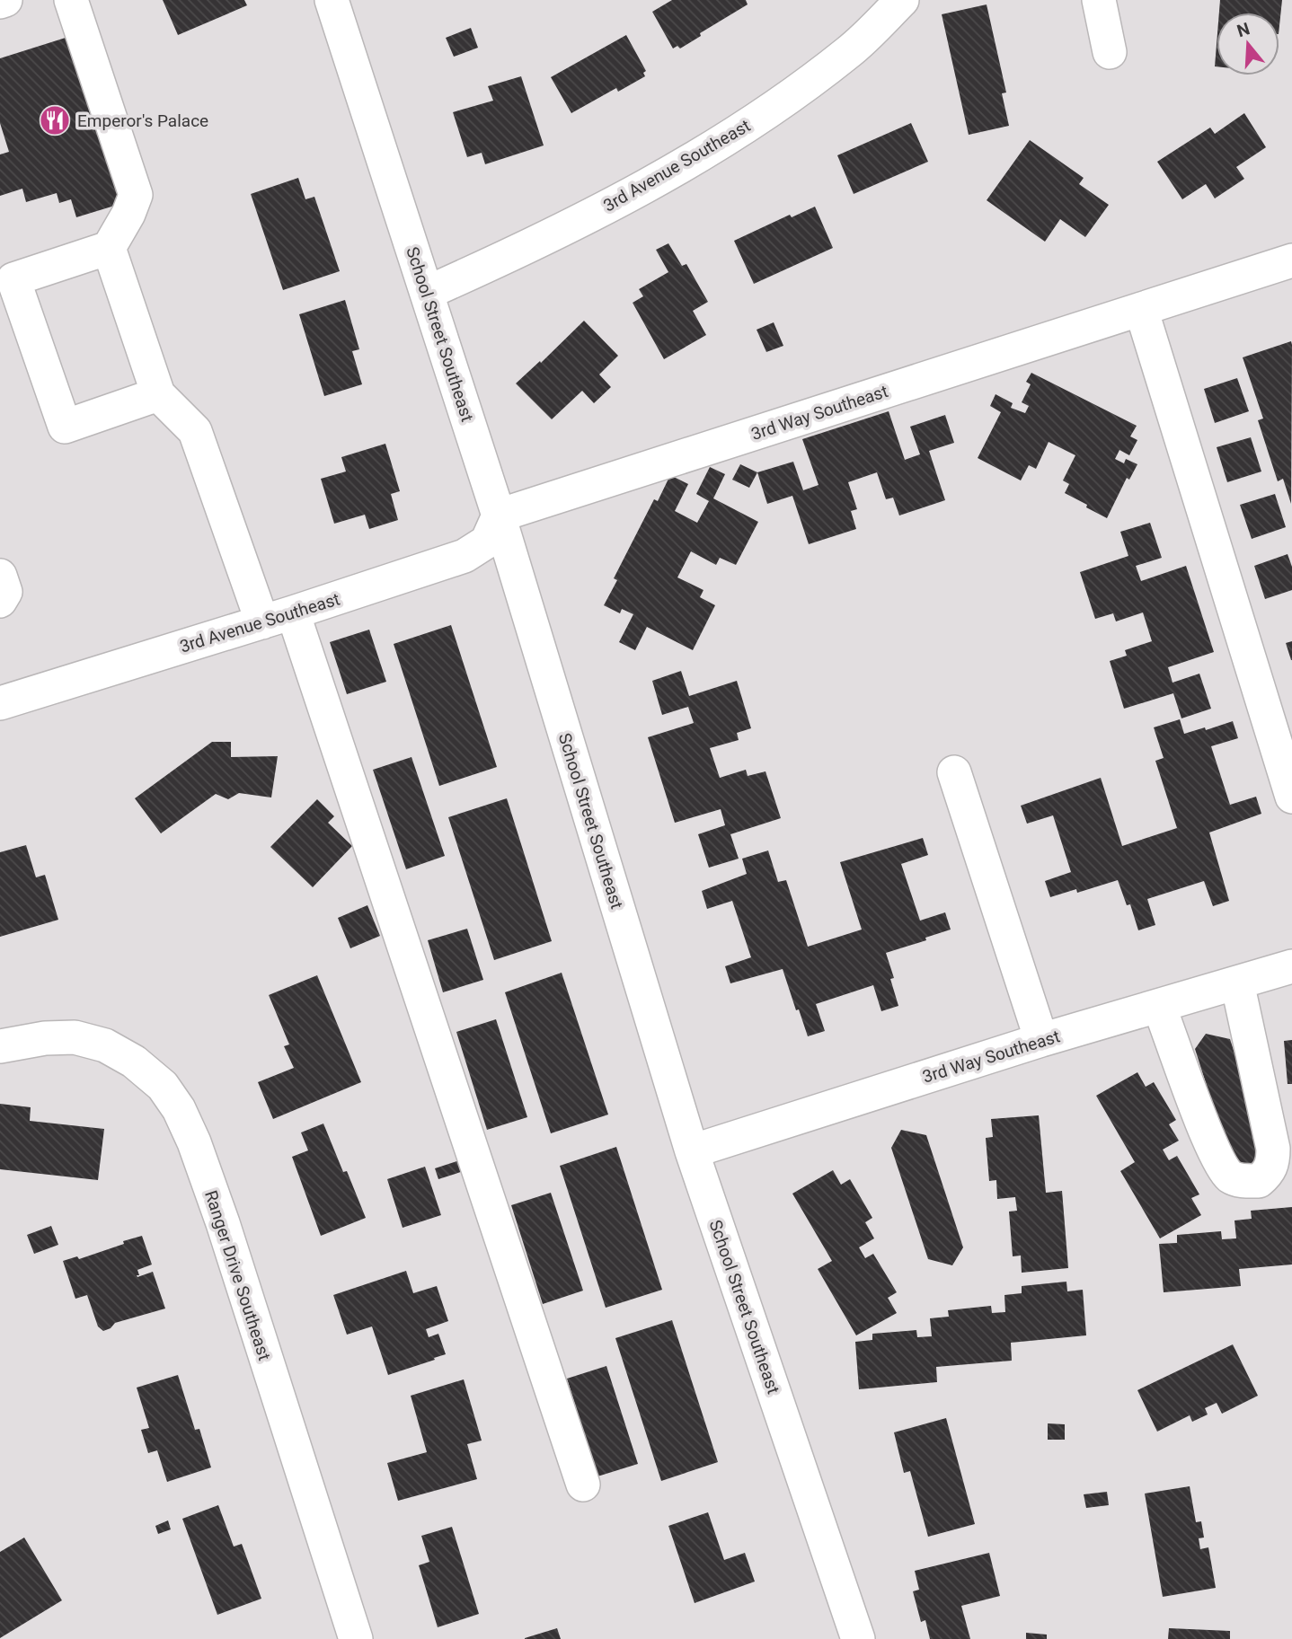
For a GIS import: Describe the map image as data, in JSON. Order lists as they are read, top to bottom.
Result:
{
  "streets": {
    "street": [
      "3rd Avenue Southeast",
      "School Street Southeast",
      "3rd Way Southeast",
      "Ranger Drive Southeast"
    ]
  },
  "crossings": [
    ["3rd Avenue Southeast", "School Street Southeast"],
    ["3rd Avenue Southeast", "3rd Way Southeast"],
    ["School Street Southeast", "3rd Way Southeast"]
  ],
  "places": {
    "restaurant": ["Emperor's Palace"]
  },
  "north": "top"
}
